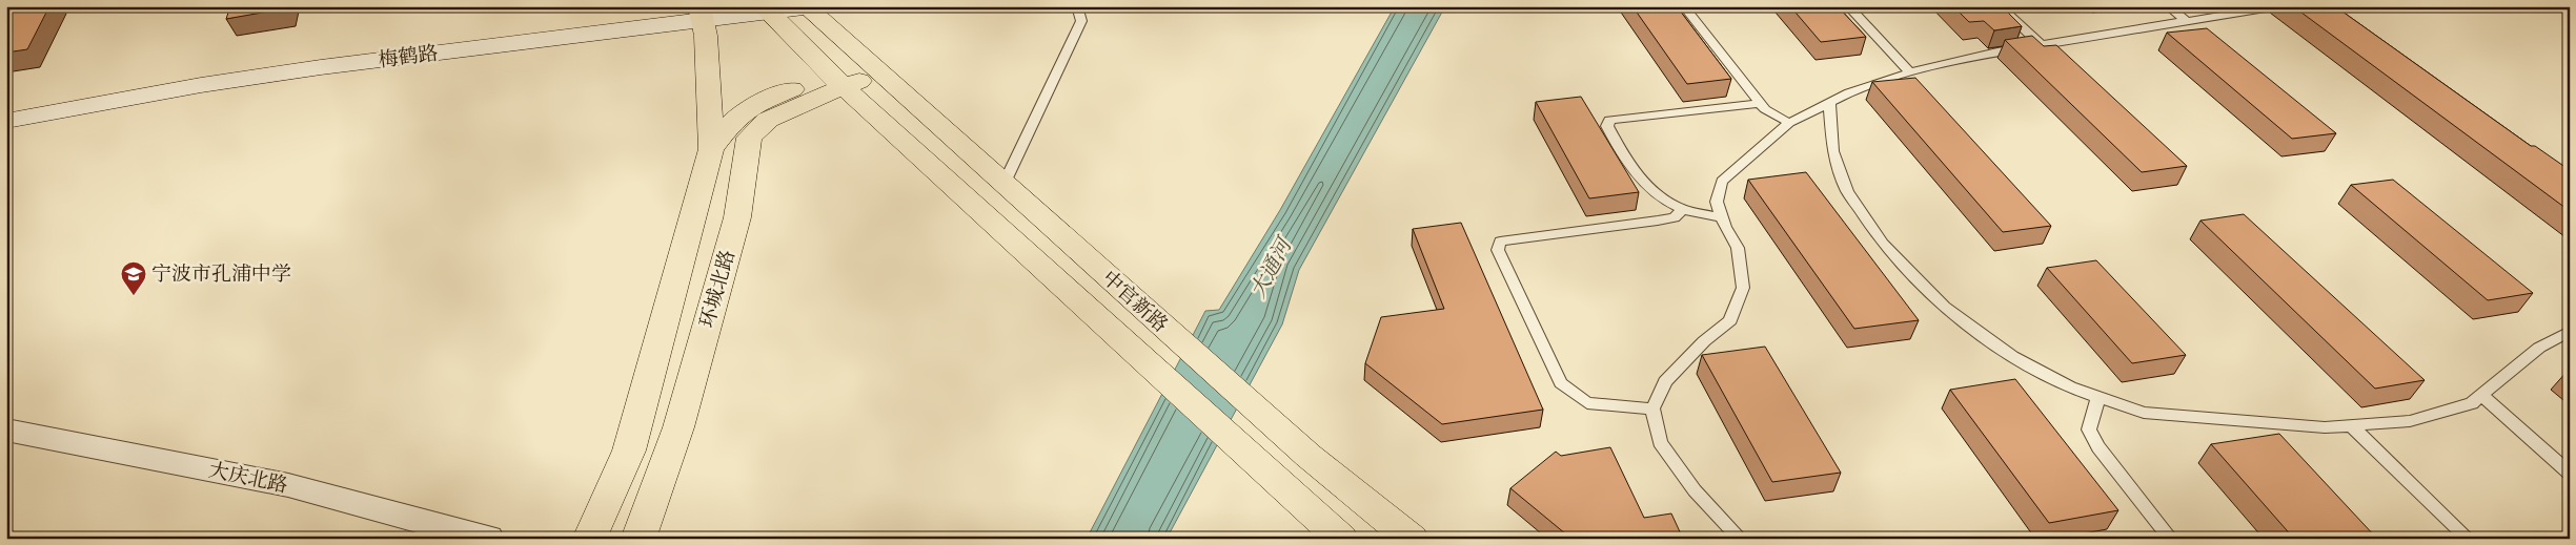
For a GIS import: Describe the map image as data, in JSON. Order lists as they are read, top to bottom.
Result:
{
  "streets": {
    "main road": ["环城北路", "中官新路"],
    "street": ["梅鹤路", "大庆北路"]
  },
  "crossings": [
    ["梅鹤路", "环城北路"],
    ["环城北路", "中官新路"]
  ],
  "water": ["大通河"],
  "places": {
    "school or university": ["宁波市孔浦中学"]
  }
}
